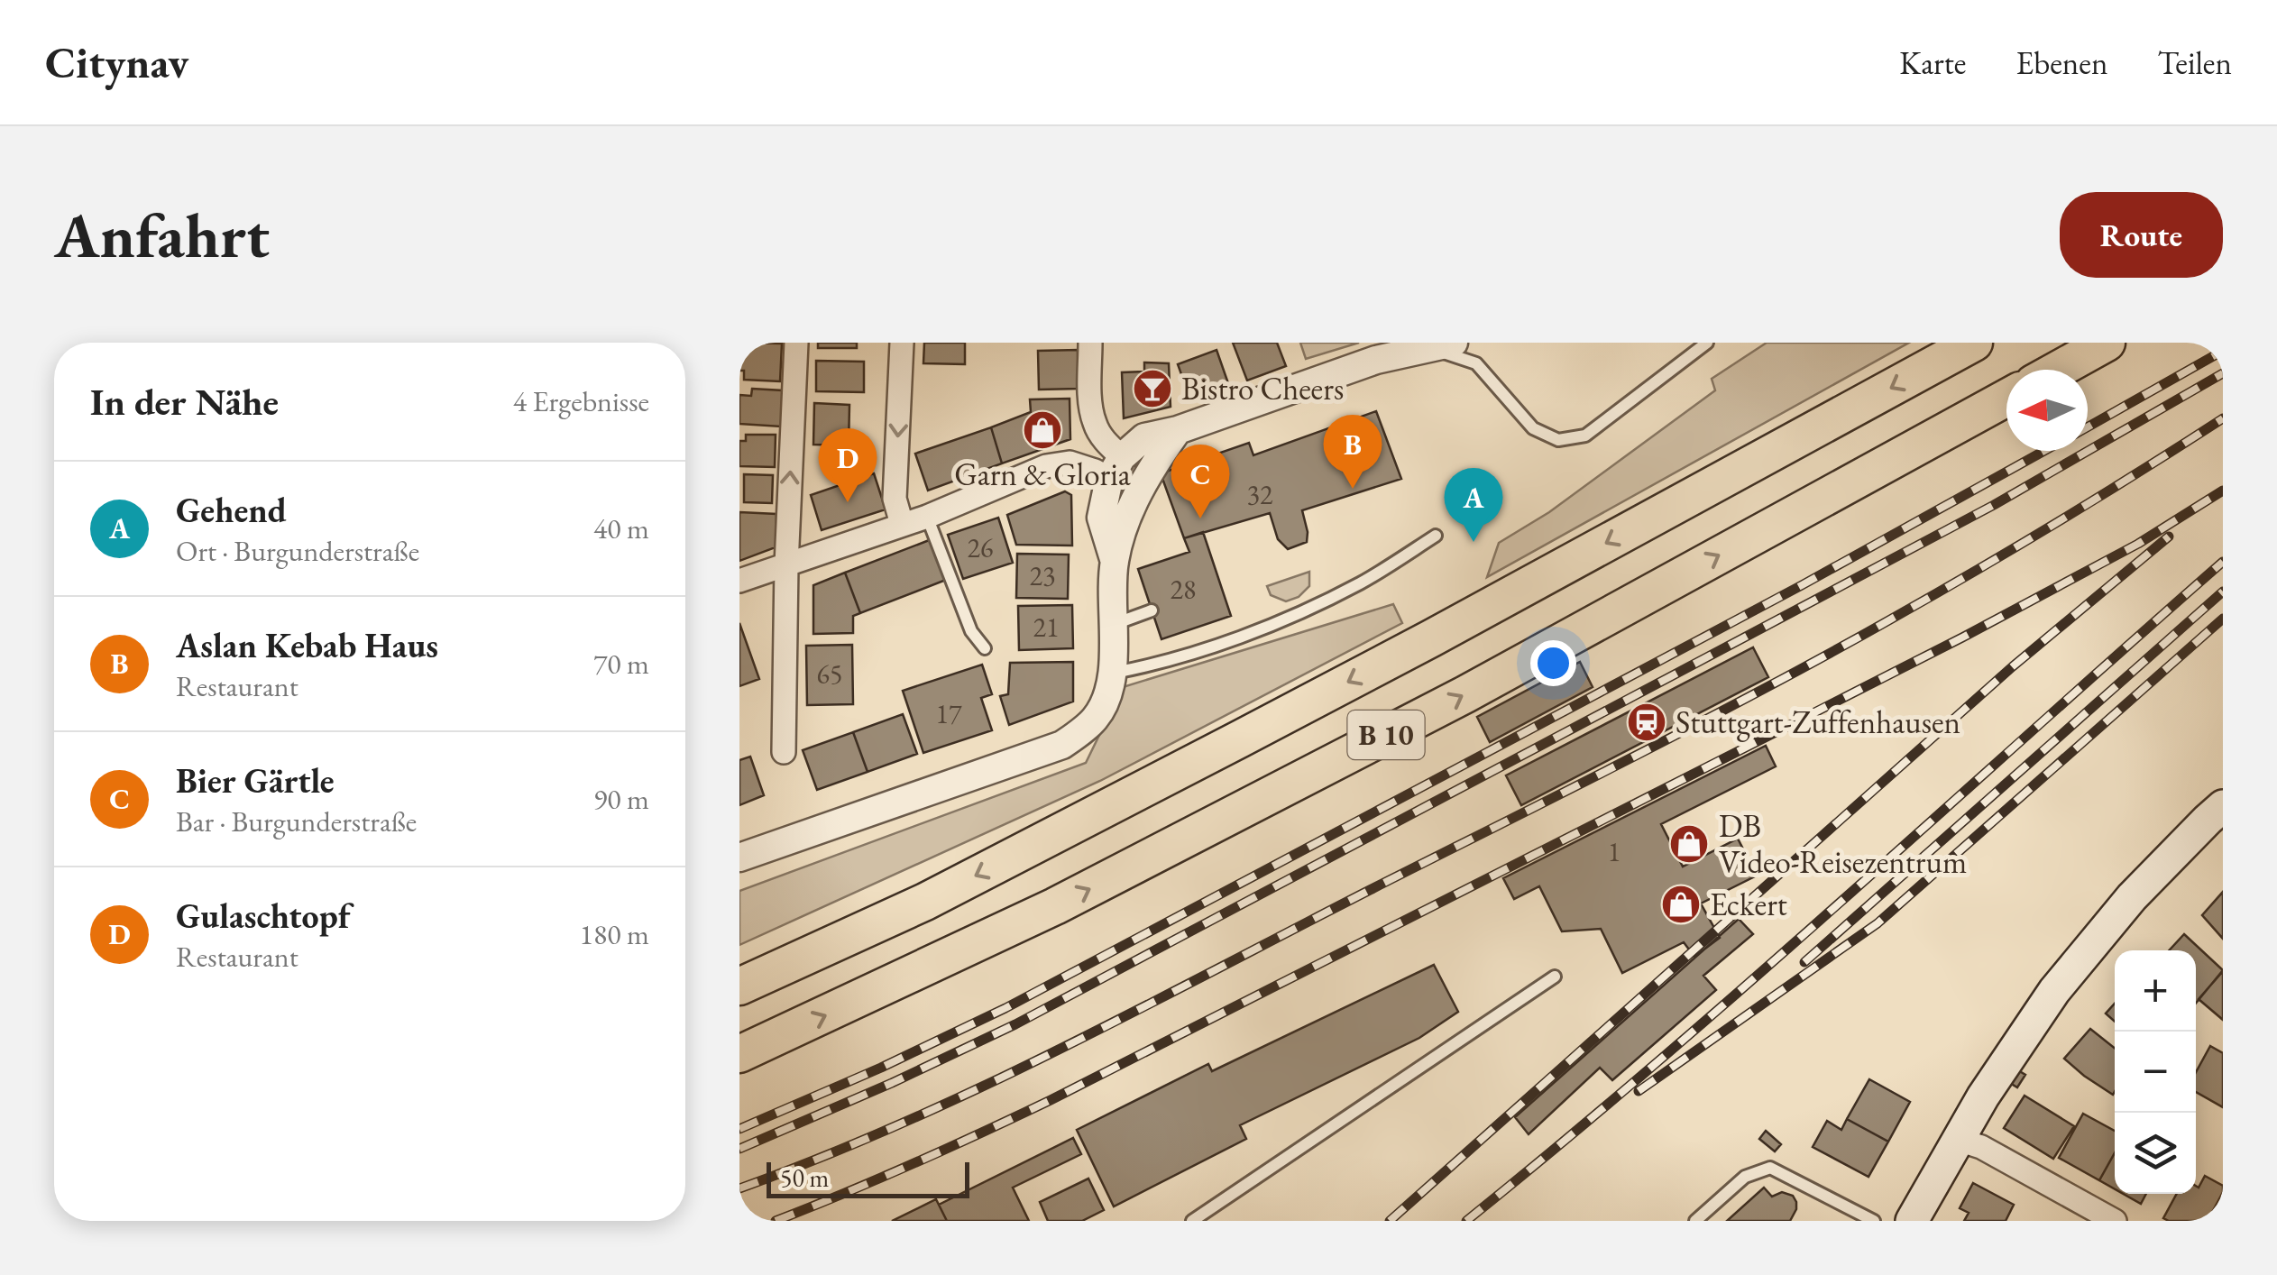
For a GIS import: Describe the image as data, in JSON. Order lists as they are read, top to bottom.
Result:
{
  "streets": {
    "highway": ["B 10"]
  },
  "places": {
    "bar": ["Bistro Cheers"],
    "shop": ["Garn & Gloria", "DB Video-Reisezentrum", "Eckert"],
    "station": ["Stuttgart-Zuffenhausen"]
  },
  "house_numbers": [
    "32",
    "26",
    "23",
    "28",
    "21",
    "65",
    "17",
    "1"
  ],
  "scale_bar": "50 m",
  "north": "left",
  "page": {
    "header": "Citynav",
    "nav": ["Karte", "Ebenen", "Teilen"],
    "buttons": "Route",
    "title": "Anfahrt",
    "heading": ["In der Nähe", "4 Ergebnisse"],
    "pins": [
      "B",
      "D",
      "C",
      "A"
    ],
    "list": [
      {
        "mark": "A",
        "name": "Gehend",
        "note": "Ort · Burgunderstraße",
        "value": "40 m"
      },
      {
        "mark": "B",
        "name": "Aslan Kebab Haus",
        "note": "Restaurant",
        "value": "70 m"
      },
      {
        "mark": "C",
        "name": "Bier Gärtle",
        "note": "Bar · Burgunderstraße",
        "value": "90 m"
      },
      {
        "mark": "D",
        "name": "Gulaschtopf",
        "note": "Restaurant",
        "value": "180 m"
      }
    ],
    "map_buttons": ["+", "−"],
    "scale": "50 m"
  }
}
